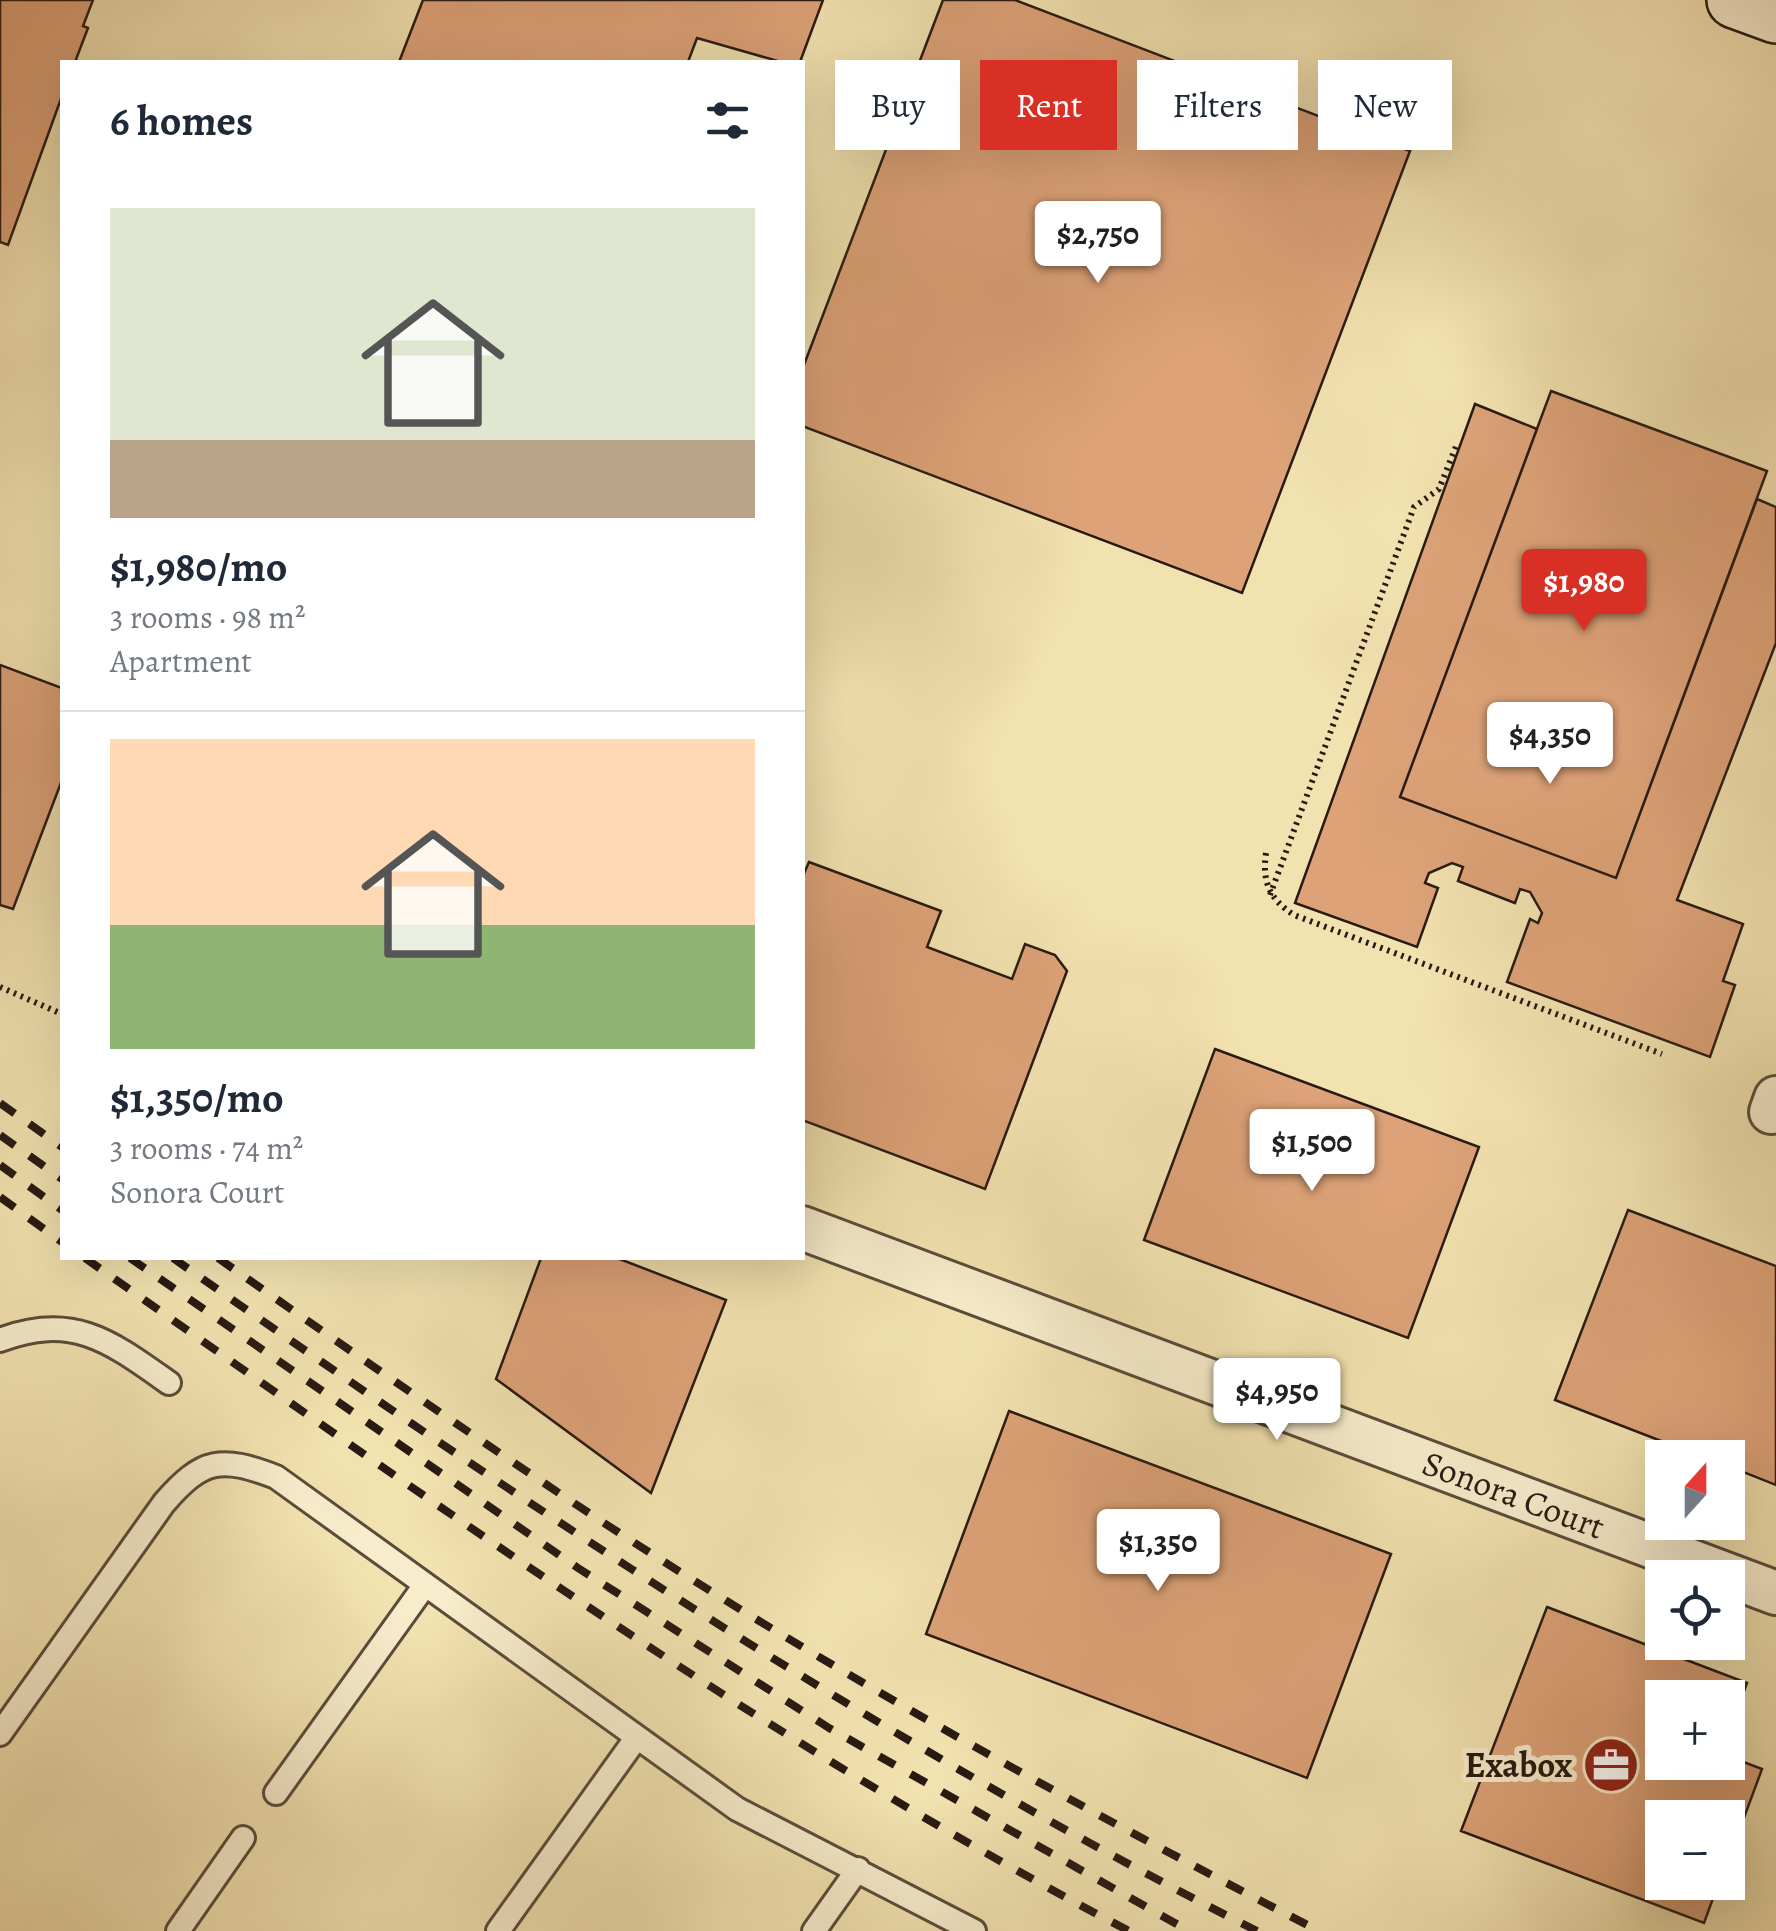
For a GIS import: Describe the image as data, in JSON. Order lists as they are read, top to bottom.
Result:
{
  "streets": {
    "street": ["Sonora Court"]
  },
  "places": {
    "office": ["Exabox"]
  },
  "north": "top",
  "page": {
    "chip": [
      "Buy",
      "Rent",
      "Filters",
      "New"
    ],
    "heading": "6 homes",
    "list": [
      {
        "name": "$1,980/mo",
        "note": "3 rooms · 98 m² · Apartment"
      },
      {
        "name": "$1,350/mo",
        "note": "3 rooms · 74 m² · Sonora Court"
      }
    ],
    "price": [
      "$2,750",
      "$1,980",
      "$4,350",
      "$1,500",
      "$4,950",
      "$1,350"
    ],
    "map_buttons": ["+", "−"]
  }
}
